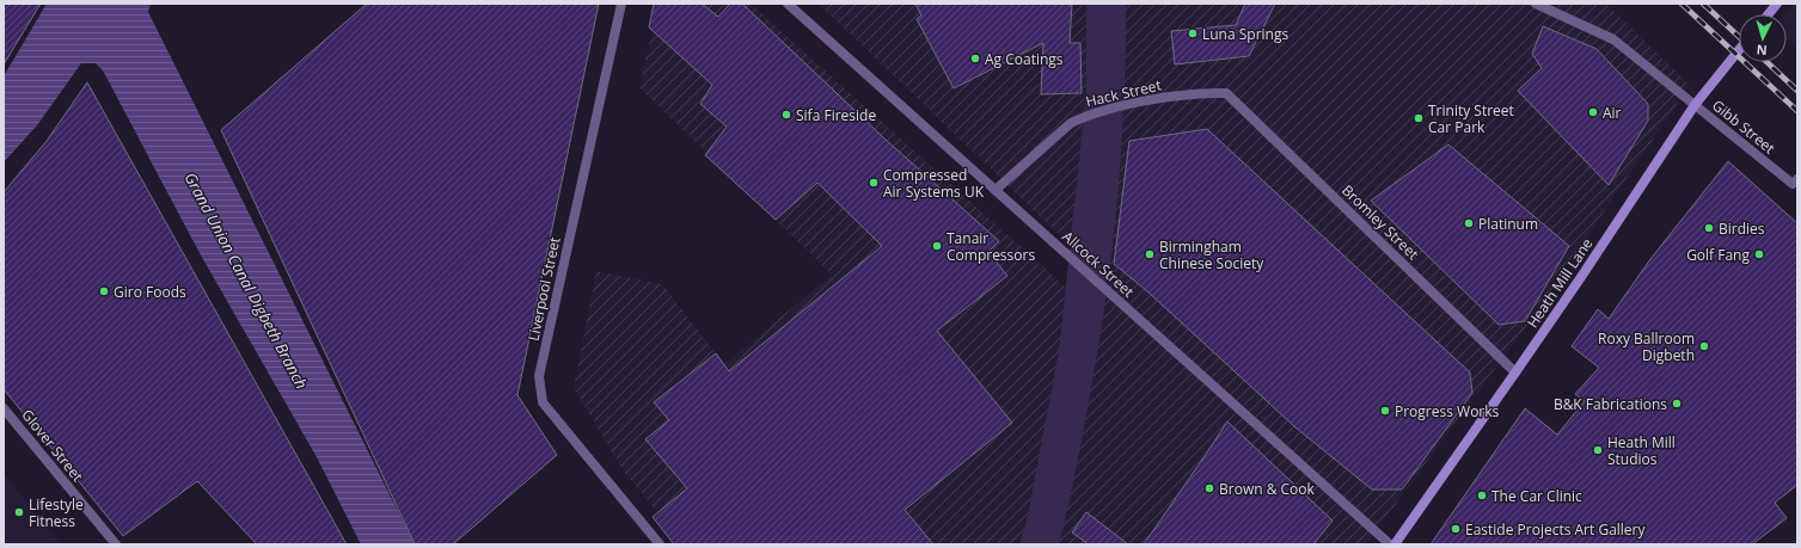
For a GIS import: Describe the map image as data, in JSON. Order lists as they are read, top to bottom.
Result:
{
  "streets": {
    "street": [
      "Hack Street",
      "Gibb Street",
      "Bromley Street",
      "Allcock Street",
      "Heath Mill Lane",
      "Liverpool Street",
      "Glover Street"
    ]
  },
  "crossings": [
    ["Hack Street", "Bromley Street"],
    ["Hack Street", "Allcock Street"],
    ["Gibb Street", "Heath Mill Lane"],
    ["Bromley Street", "Heath Mill Lane"]
  ],
  "water": ["Grand Union Canal Digbeth Branch"],
  "places": [
    "Luna Springs",
    "Ag Coatings",
    "Air",
    "Sifa Fireside",
    "Trinity Street Car Park",
    "Compressed Air Systems UK",
    "Platinum",
    "Birdies",
    "Tanair Compressors",
    "Birmingham Chinese Society",
    "Golf Fang",
    "Giro Foods",
    "Roxy Ballroom Digbeth",
    "B&K Fabrications",
    "Progress Works",
    "Heath Mill Studios",
    "Brown & Cook",
    "The Car Clinic",
    "Lifestyle Fitness",
    "Eastide Projects Art Gallery"
  ],
  "north": "bottom"
}
